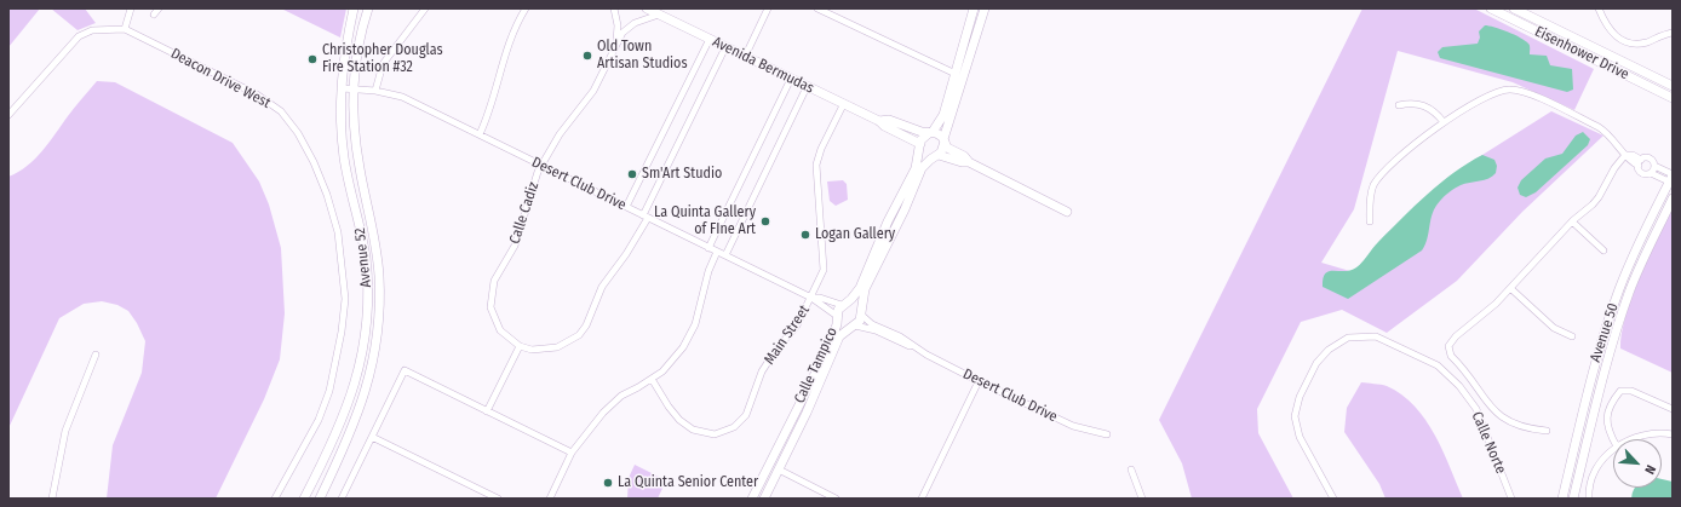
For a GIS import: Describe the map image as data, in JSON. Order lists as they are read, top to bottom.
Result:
{
  "streets": {
    "main road": [
      "Eisenhower Drive",
      "Avenida Bermudas",
      "Desert Club Drive",
      "Avenue 52",
      "Avenue 50",
      "Calle Tampico"
    ],
    "street": [
      "Deacon Drive West",
      "Calle Cadiz",
      "Main Street",
      "Calle Norte"
    ]
  },
  "crossings": [
    ["Avenida Bermudas", "Calle Cadiz"],
    ["Avenida Bermudas", "Main Street"],
    ["Avenida Bermudas", "Calle Tampico"],
    ["Desert Club Drive", "Calle Cadiz"],
    ["Desert Club Drive", "Avenue 52"],
    ["Desert Club Drive", "Main Street"],
    ["Desert Club Drive", "Calle Tampico"]
  ],
  "places": [
    "Old Town Artisan Studios",
    "Christopher Douglas Fire Station #32",
    "Sm'Art Studio",
    "La Quinta Gallery of FIne Art",
    "Logan Gallery",
    "La Quinta Senior Center"
  ],
  "north": "bottom right"
}
